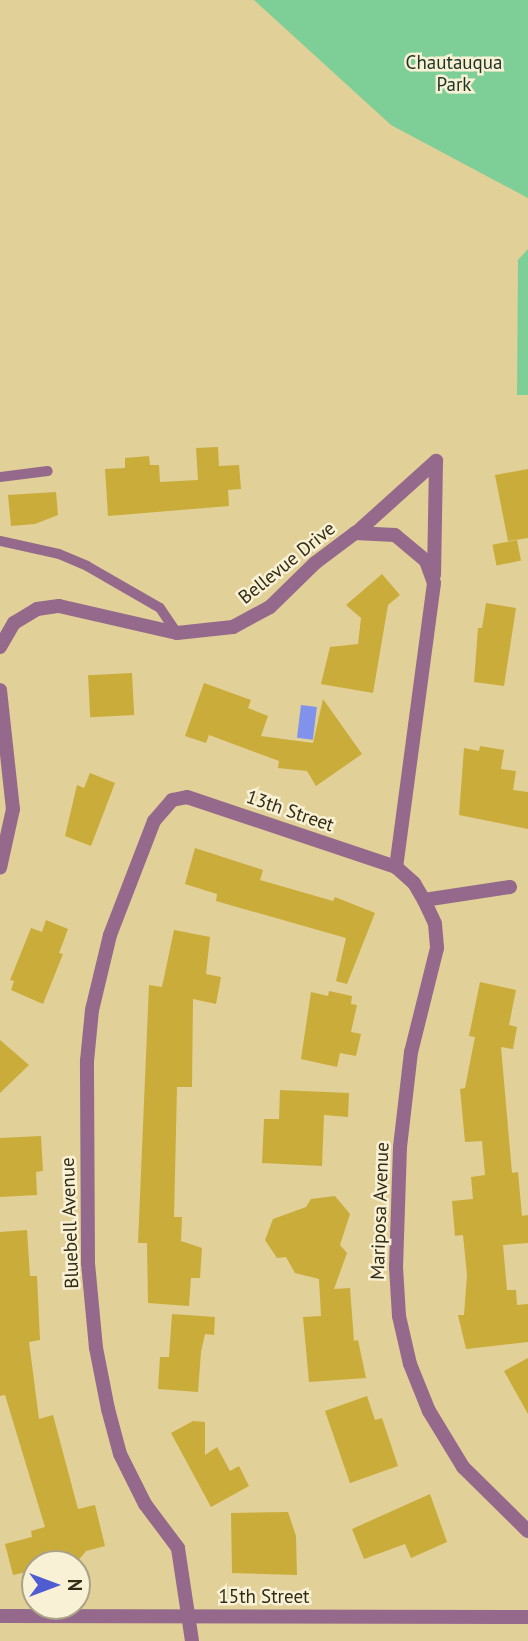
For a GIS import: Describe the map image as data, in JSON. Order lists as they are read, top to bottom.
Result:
{
  "streets": {
    "street": [
      "Bellevue Drive",
      "13th Street",
      "Mariposa Avenue",
      "Bluebell Avenue",
      "15th Street"
    ]
  },
  "crossings": [
    ["13th Street", "Mariposa Avenue"],
    ["13th Street", "Bluebell Avenue"],
    ["Bluebell Avenue", "15th Street"]
  ],
  "parks": ["Chautauqua Park"],
  "north": "right"
}
